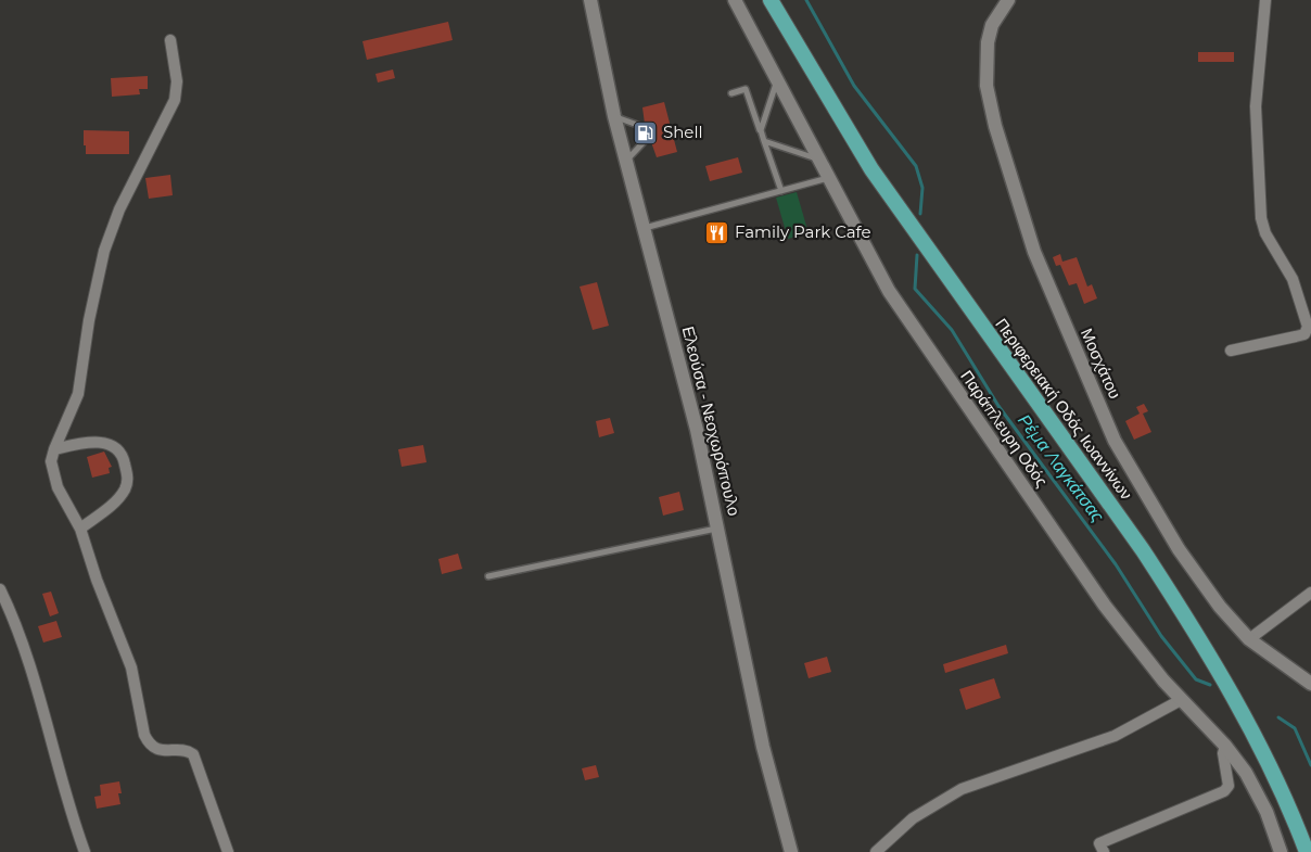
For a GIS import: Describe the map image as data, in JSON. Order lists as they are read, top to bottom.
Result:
{
  "streets": {
    "highway": ["Περιφερειακή Οδός Ιωαννίνων"],
    "street": ["Μοσχάτου", "Ελεούσα - Νεοχωρόπουλο", "Παράπλευρη Οδός"]
  },
  "water": ["Ρέμα Λαγκάτσας"],
  "places": {
    "fuel station": ["Shell"],
    "restaurant": ["Family Park Cafe"]
  }
}
